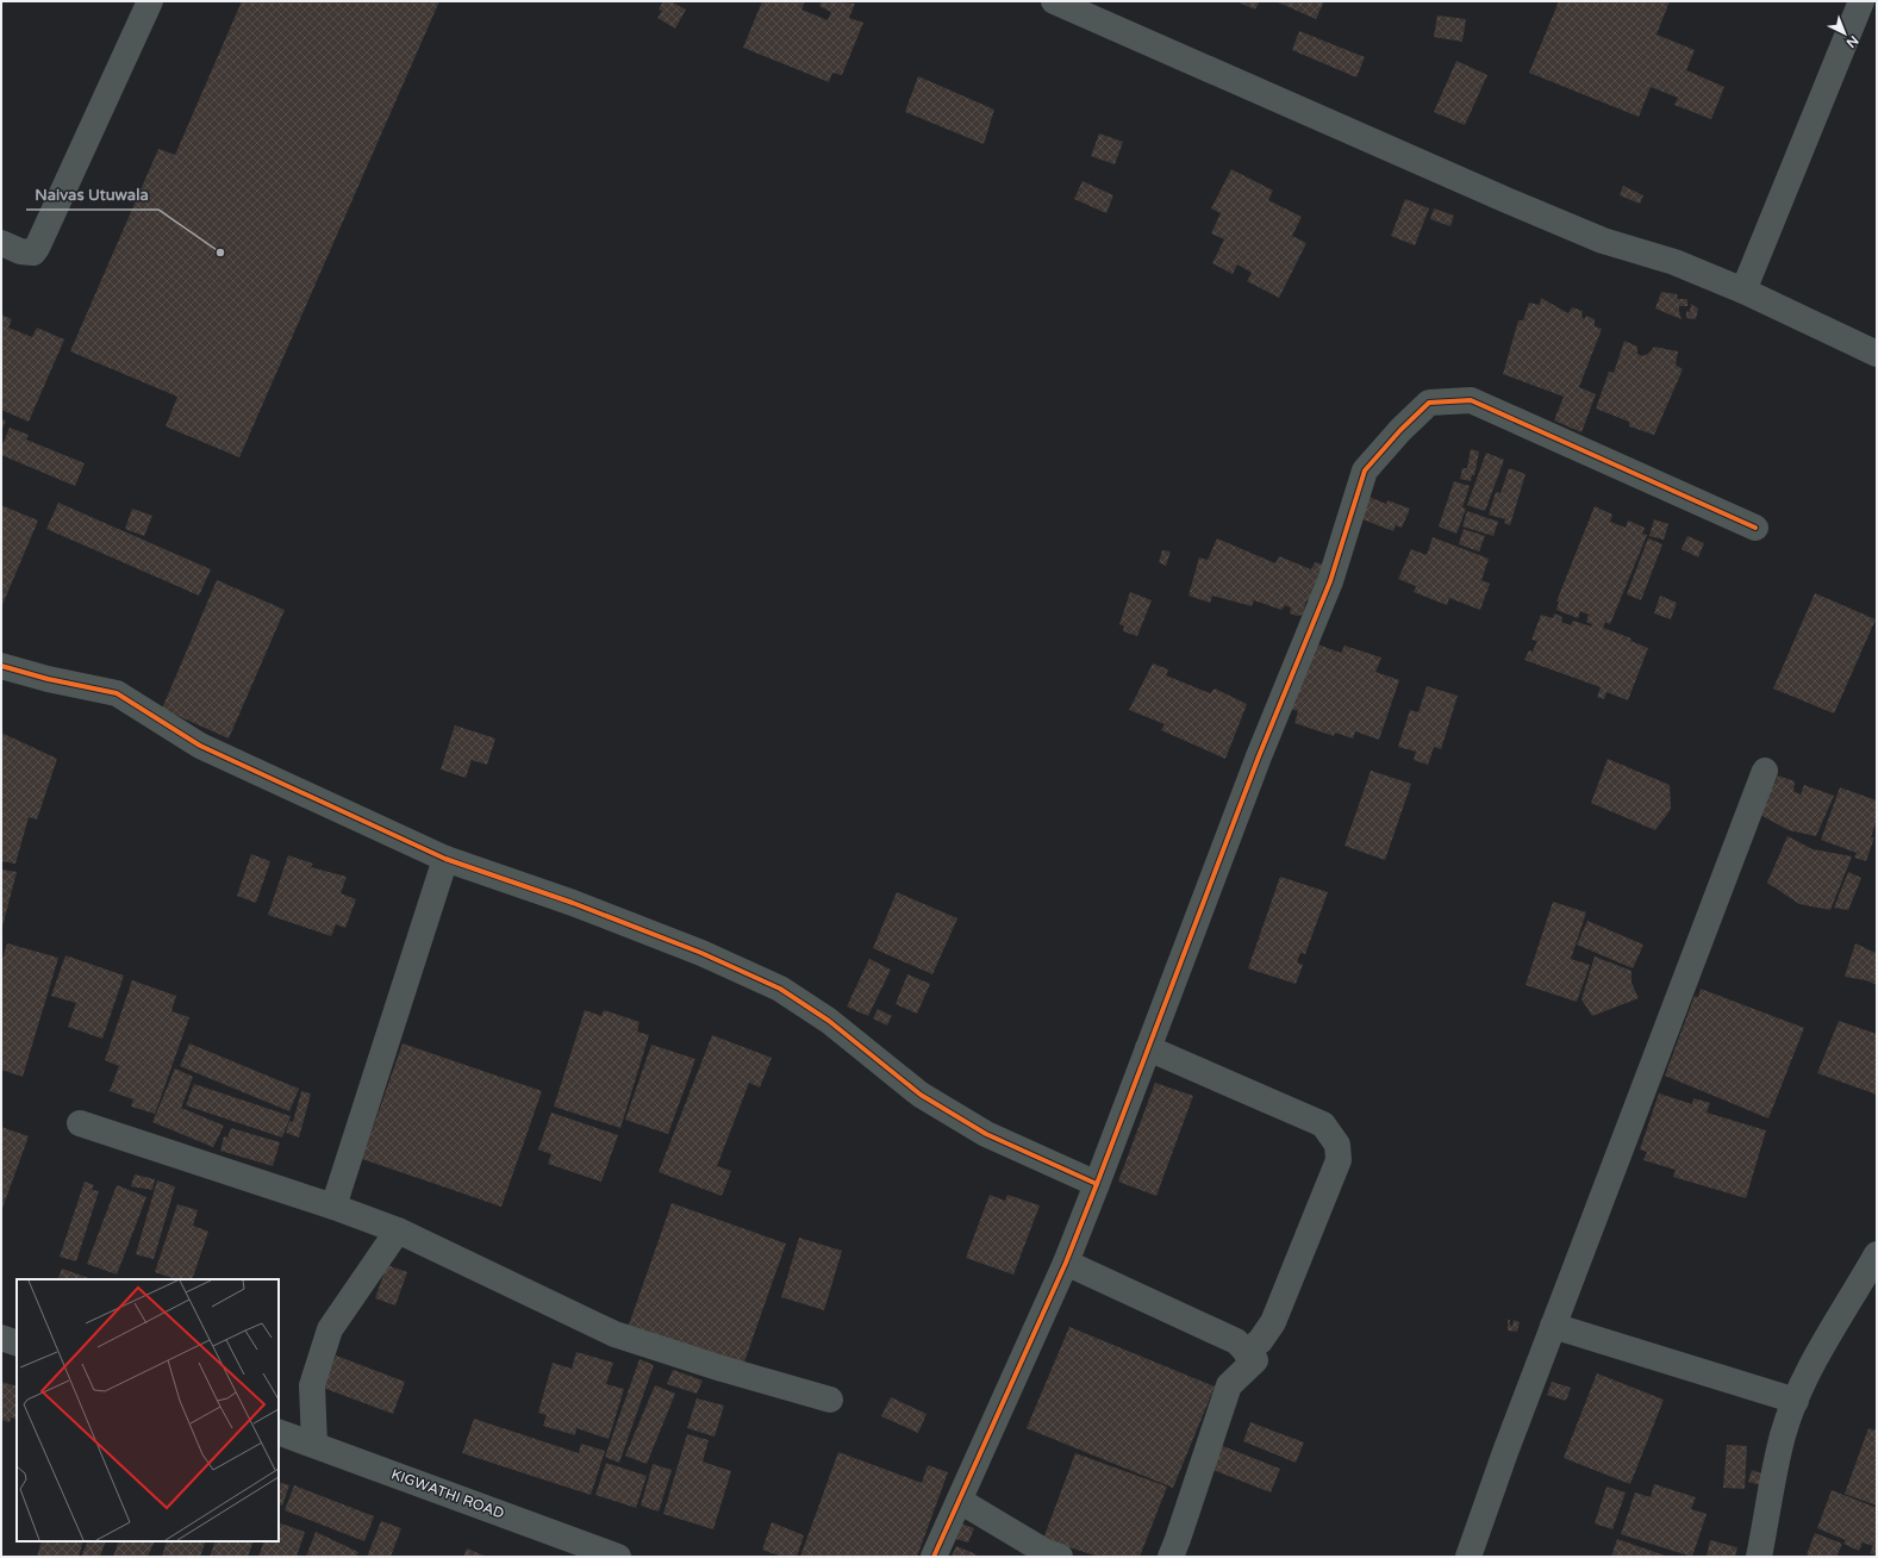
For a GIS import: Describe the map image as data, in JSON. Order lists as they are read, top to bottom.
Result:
{
  "streets": {
    "street": ["KIGWATHI ROAD"]
  },
  "places": ["Naivas Utuwala"],
  "north": "bottom right"
}
